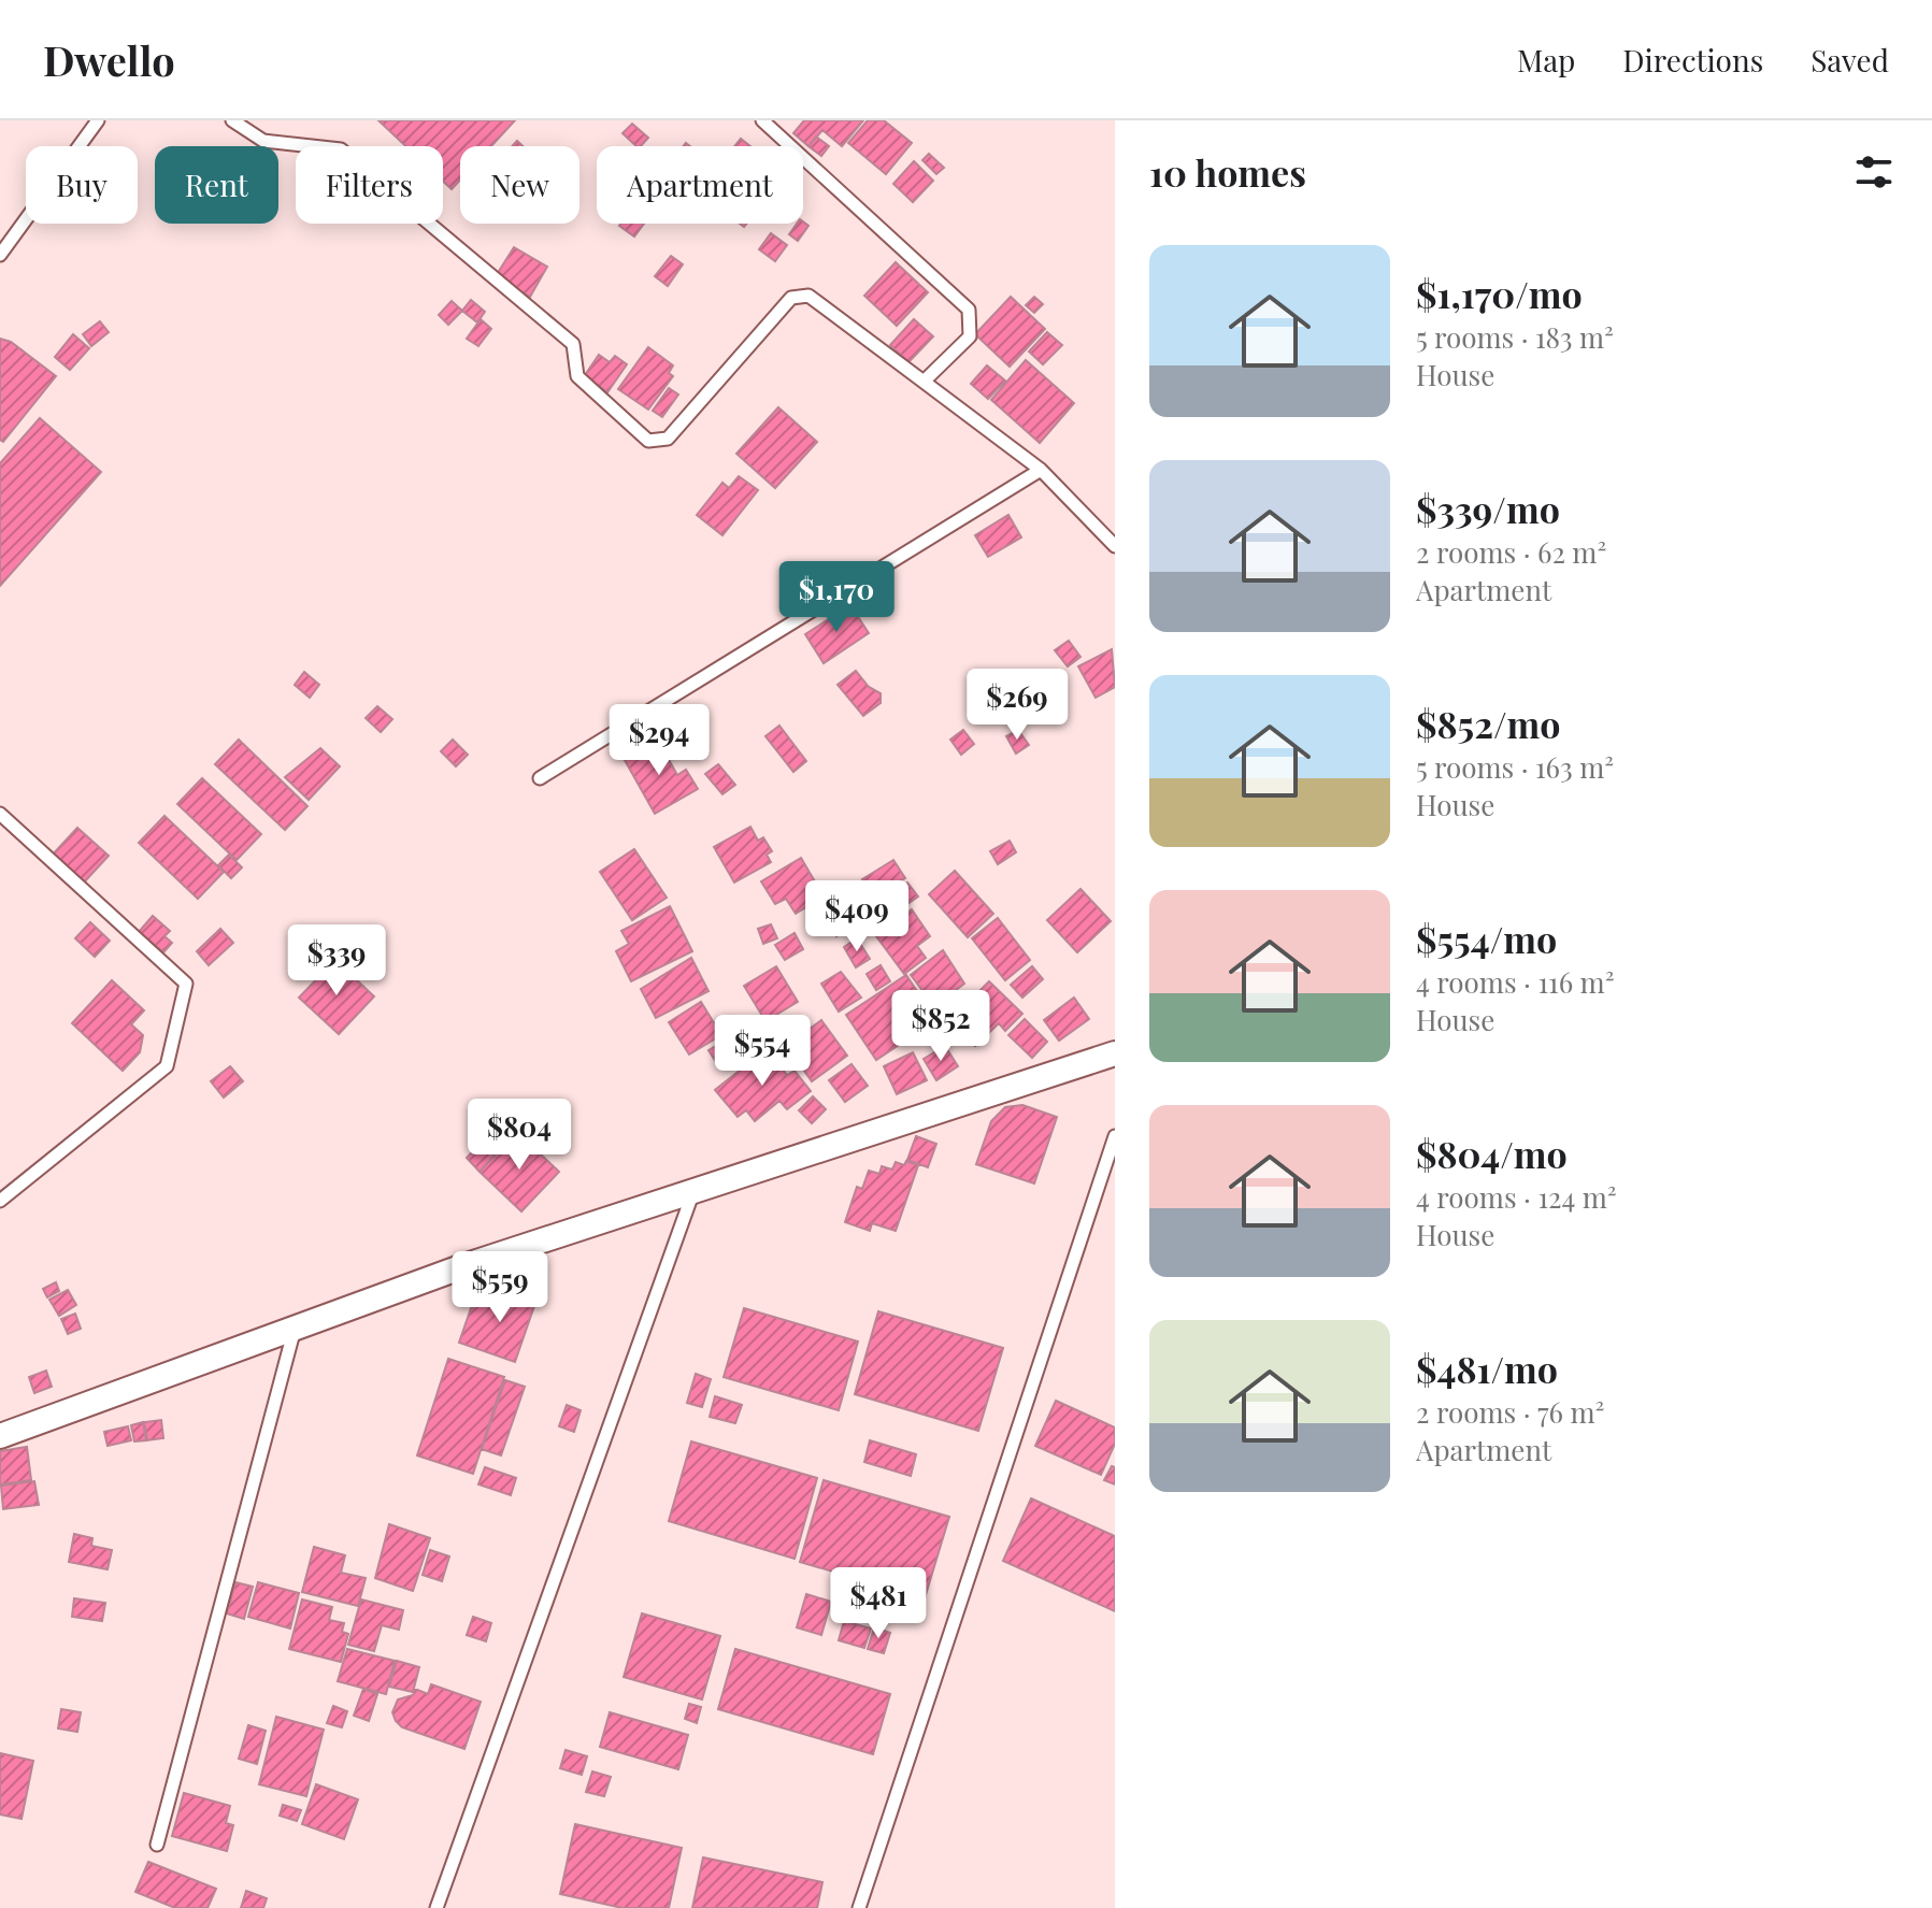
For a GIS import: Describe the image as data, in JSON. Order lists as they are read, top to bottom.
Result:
{
  "page": {
    "header": "Dwello",
    "nav": ["Map", "Directions", "Saved"],
    "heading": "10 homes",
    "chip": [
      "Buy",
      "Rent",
      "Filters",
      "New",
      "Apartment"
    ],
    "list": [
      {
        "name": "$1,170/mo",
        "note": "5 rooms · 183 m² · House"
      },
      {
        "name": "$339/mo",
        "note": "2 rooms · 62 m² · Apartment"
      },
      {
        "name": "$852/mo",
        "note": "5 rooms · 163 m² · House"
      },
      {
        "name": "$554/mo",
        "note": "4 rooms · 116 m² · House"
      },
      {
        "name": "$804/mo",
        "note": "4 rooms · 124 m² · House"
      },
      {
        "name": "$481/mo",
        "note": "2 rooms · 76 m² · Apartment"
      }
    ],
    "price": [
      "$1,170",
      "$269",
      "$294",
      "$409",
      "$339",
      "$852",
      "$554",
      "$804",
      "$559",
      "$481"
    ]
  }
}
